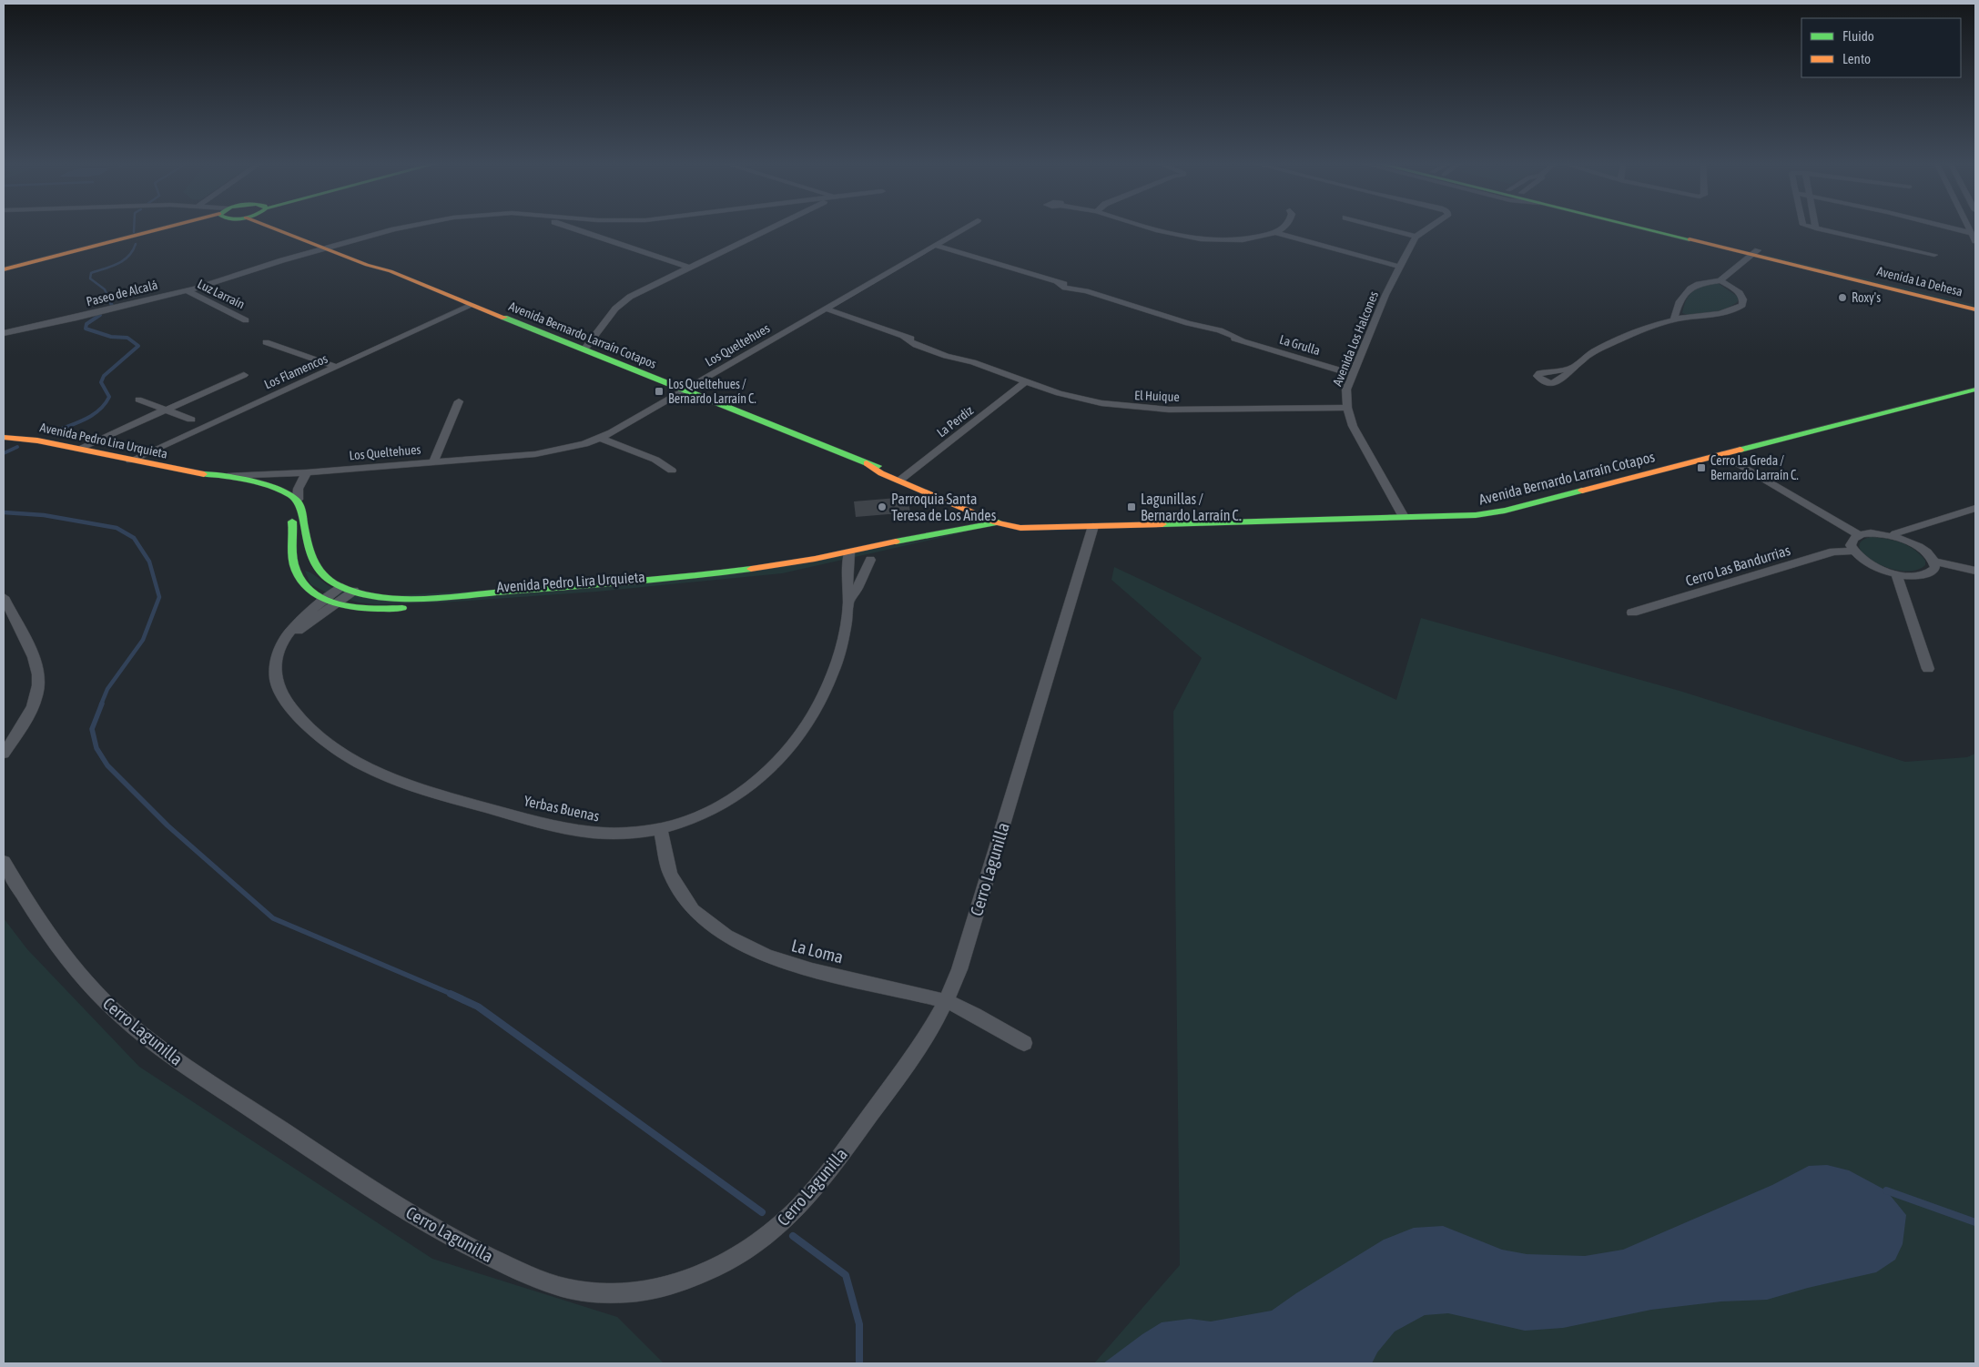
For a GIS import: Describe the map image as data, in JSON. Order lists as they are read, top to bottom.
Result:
{
  "streets": {
    "street": [
      "Avenida La Dehesa",
      "Paseo de Alcalá",
      "Luz Larraín",
      "Avenida Bernardo Larraín Cotapos",
      "Avenida Los Halcones",
      "Los Queltehues",
      "La Grulla",
      "Los Flamencos",
      "El Huique",
      "La Perdiz",
      "Avenida Pedro Lira Urquieta",
      "Cerro Las Bandurrias",
      "Yerbas Buenas",
      "Cerro Lagunilla",
      "La Loma"
    ]
  },
  "crossings": [
    ["Paseo de Alcalá", "Luz Larraín"],
    ["Paseo de Alcalá", "Avenida Bernardo Larraín Cotapos"],
    ["Avenida Bernardo Larraín Cotapos", "Avenida Los Halcones"],
    ["Avenida Bernardo Larraín Cotapos", "Los Queltehues"],
    ["Avenida Bernardo Larraín Cotapos", "Los Flamencos"],
    ["Avenida Bernardo Larraín Cotapos", "La Perdiz"],
    ["Avenida Bernardo Larraín Cotapos", "Avenida Pedro Lira Urquieta"],
    ["Avenida Bernardo Larraín Cotapos", "Cerro Lagunilla"],
    ["Avenida Los Halcones", "La Grulla"],
    ["Avenida Los Halcones", "El Huique"],
    ["Los Queltehues", "La Grulla"],
    ["Los Queltehues", "El Huique"],
    ["Los Queltehues", "Avenida Pedro Lira Urquieta"],
    ["Los Flamencos", "Avenida Pedro Lira Urquieta"],
    ["El Huique", "La Perdiz"],
    ["Avenida Pedro Lira Urquieta", "Yerbas Buenas"],
    ["Yerbas Buenas", "La Loma"],
    ["Cerro Lagunilla", "La Loma"]
  ],
  "places": {
    "other": ["Roxy's", "Parroquia Santa Teresa de Los Andes"],
    "transit": ["Los Queltehues / Bernardo Larraín C.", "Cerro La Greda / Bernardo Larraín C.", "Lagunillas / Bernardo Larraín C."]
  },
  "legend": ["Fluido", "Lento"]
}
